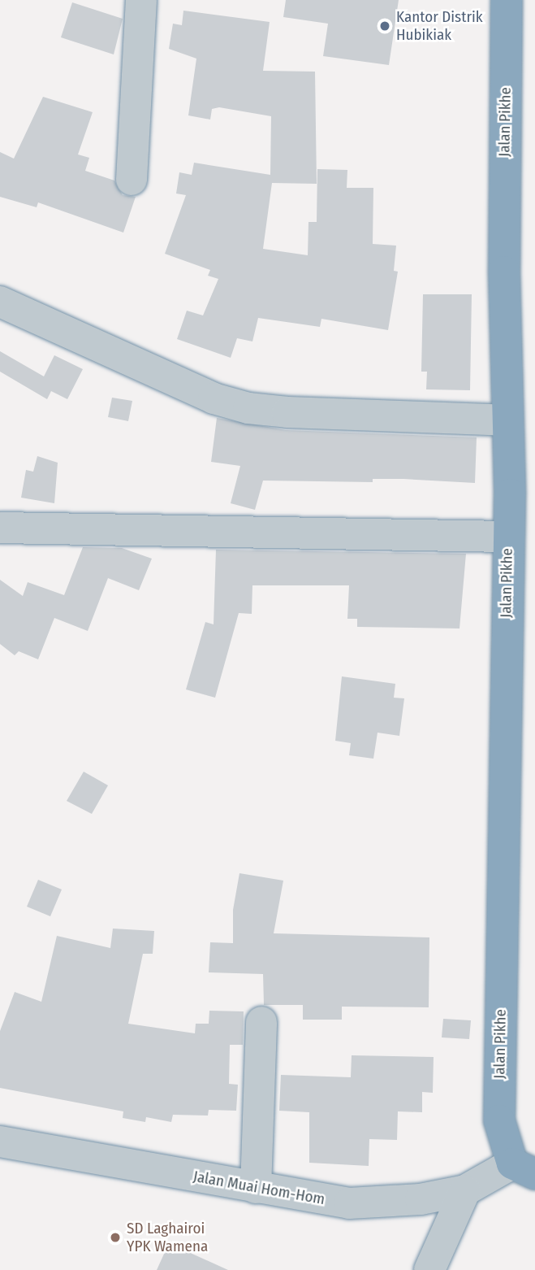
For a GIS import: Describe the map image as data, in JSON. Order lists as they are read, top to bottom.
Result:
{
  "streets": {
    "highway": ["Jalan Pikhe"],
    "street": ["Jalan Muai Hom-Hom"]
  },
  "crossings": [
    ["Jalan Pikhe", "Jalan Muai Hom-Hom"]
  ],
  "places": ["Kantor Distrik Hubikiak", "SD Laghairoi YPK Wamena"]
}
